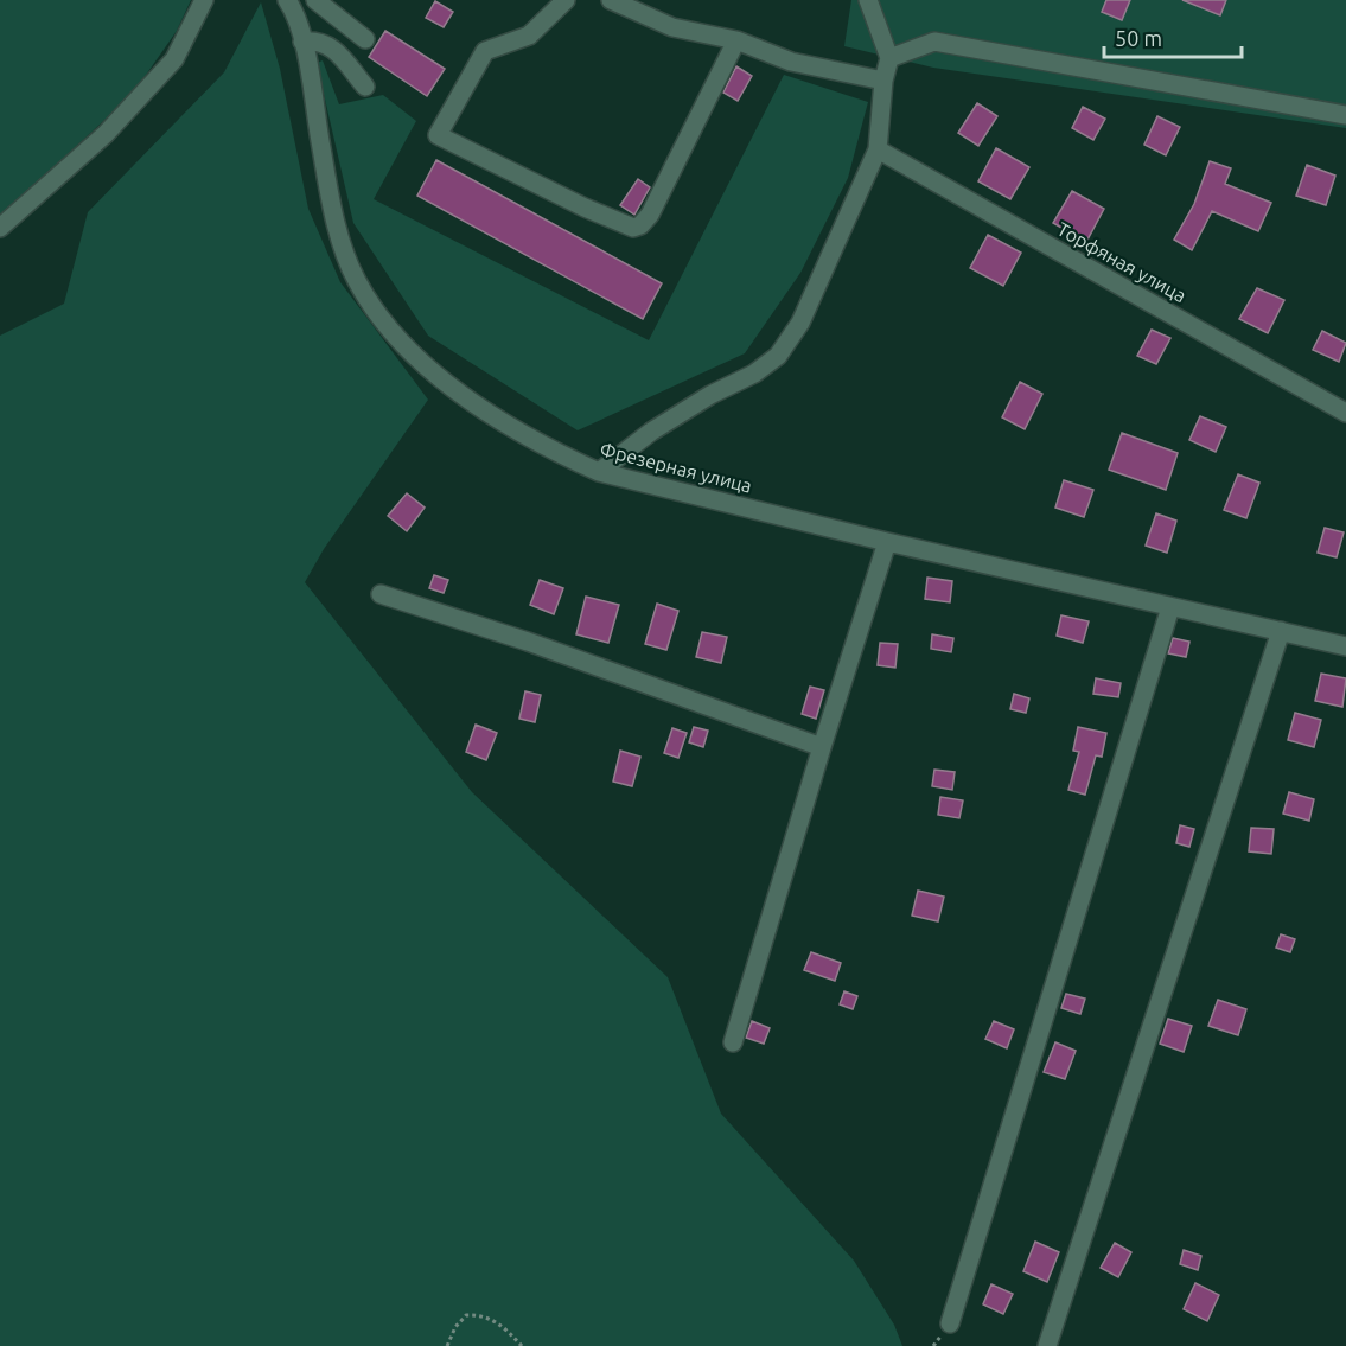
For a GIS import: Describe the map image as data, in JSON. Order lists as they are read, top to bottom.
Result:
{
  "streets": {
    "street": ["Торфяная улица", "Фрезерная улица"]
  },
  "scale_bar": "50 m"
}
